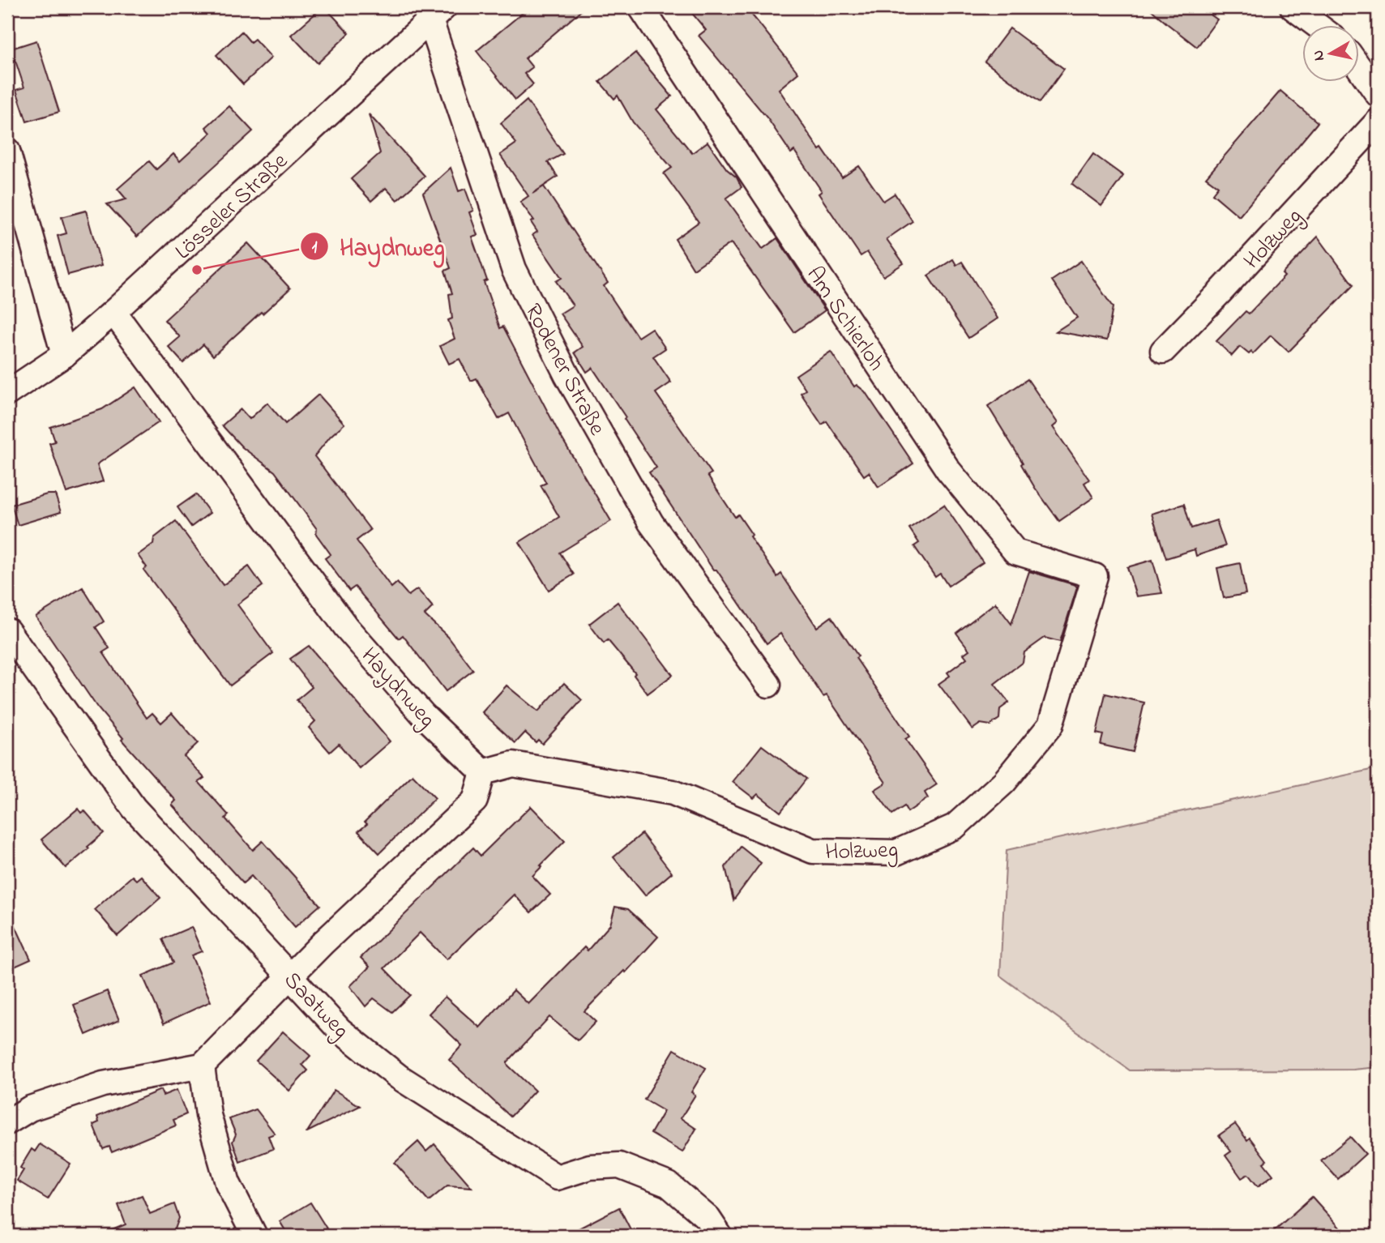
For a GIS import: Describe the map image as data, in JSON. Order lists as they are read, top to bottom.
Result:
{
  "streets": {
    "street": [
      "Lösseler Straße",
      "Holzweg",
      "Am Schierloh",
      "Rodener Straße",
      "Haydnweg",
      "Saatweg"
    ]
  },
  "crossings": [
    ["Lösseler Straße", "Rodener Straße"],
    ["Lösseler Straße", "Haydnweg"],
    ["Holzweg", "Am Schierloh"],
    ["Holzweg", "Haydnweg"]
  ],
  "places": ["Haydnweg"],
  "north": "left"
}
